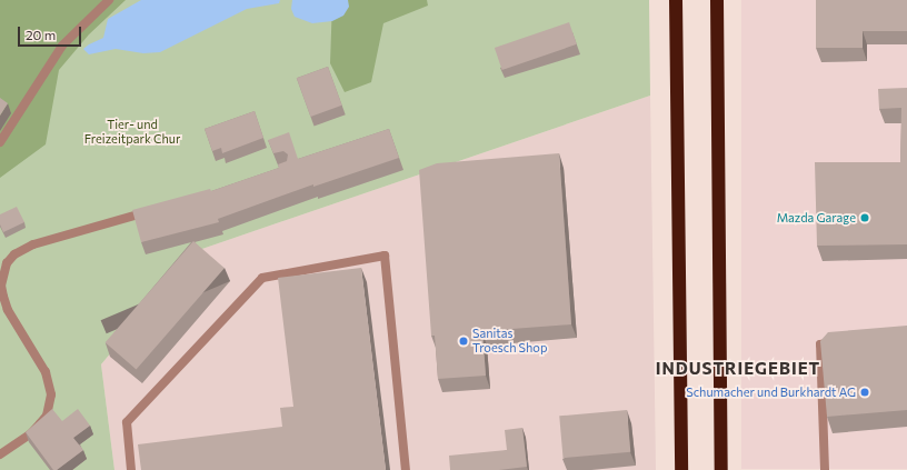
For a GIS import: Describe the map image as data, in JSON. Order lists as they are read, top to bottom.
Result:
{
  "districts": ["INDUSTRIEGEBIET"],
  "parks": ["Tier- und Freizeitpark Chur"],
  "places": ["Mazda Garage", "Sanitas Troesch Shop", "Schumacher und Burkhardt AG"],
  "scale_bar": "20 m"
}
